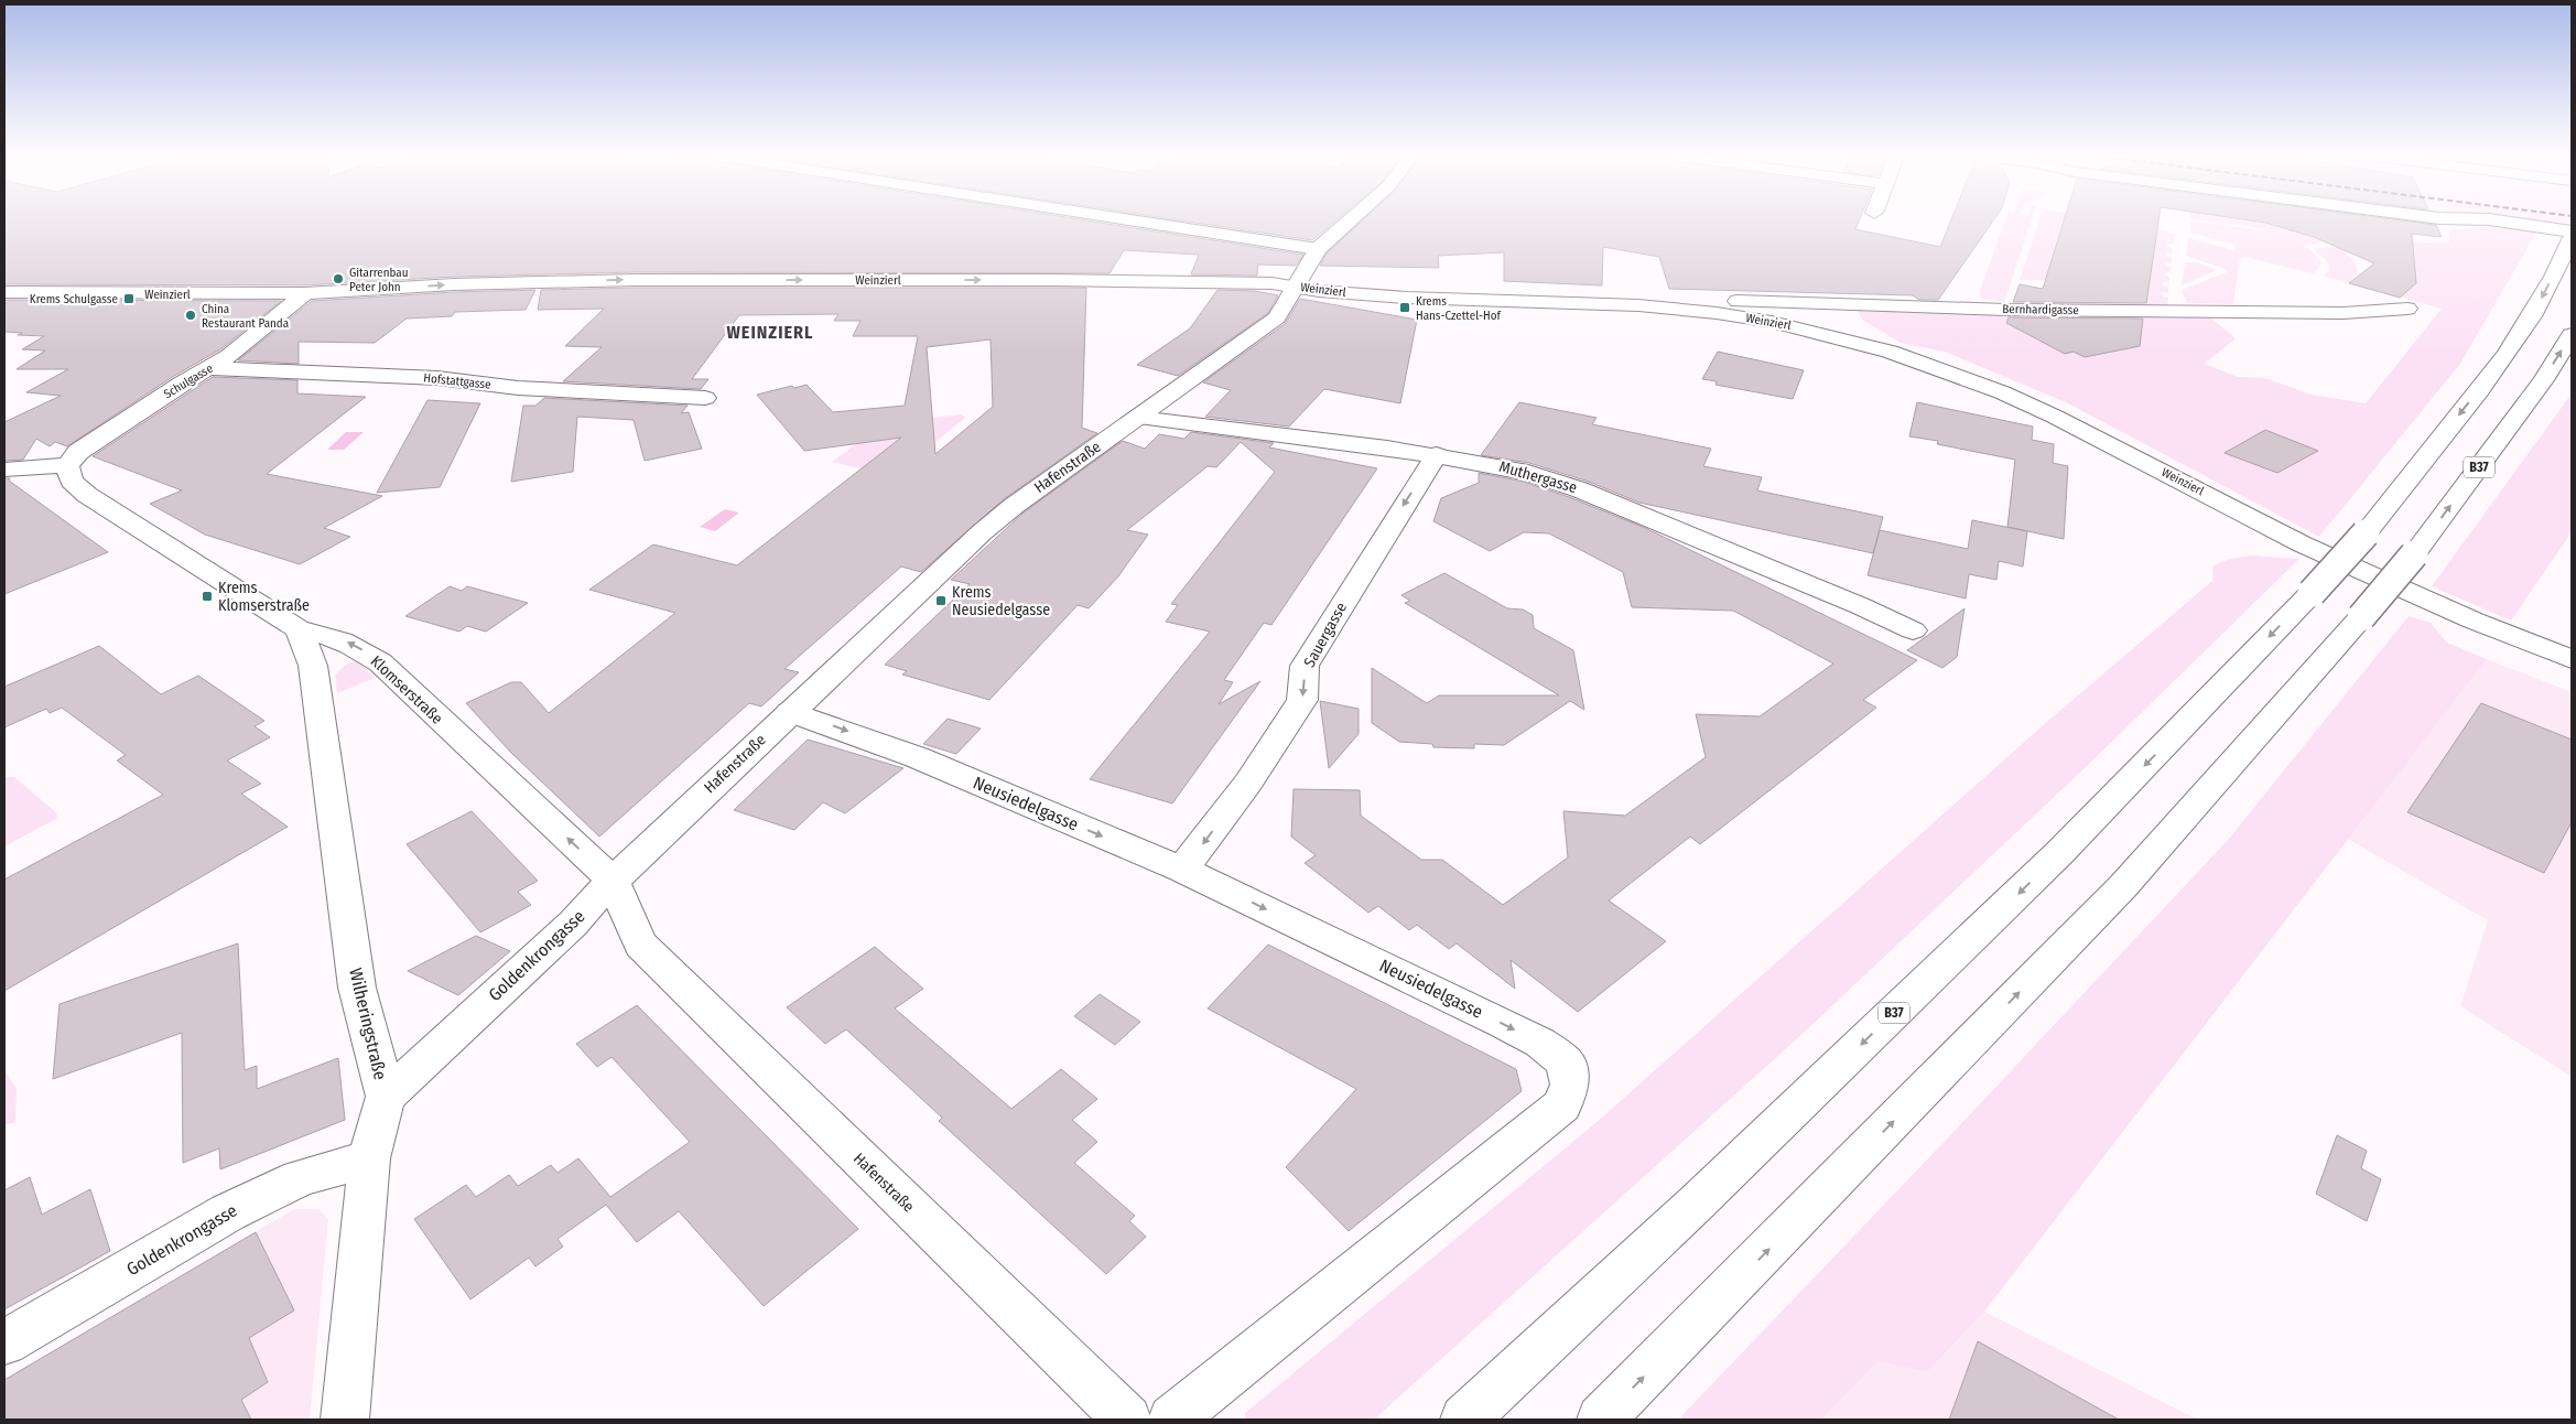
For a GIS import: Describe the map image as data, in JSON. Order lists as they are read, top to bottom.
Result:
{
  "streets": {
    "street": [
      "Weinzierl",
      "Bernhardigasse",
      "Schulgasse",
      "Hofstattgasse",
      "Hafenstraße",
      "B37",
      "Muthergasse",
      "Sauergasse",
      "Klomserstraße",
      "Neusiedelgasse",
      "Goldenkrongasse",
      "Wilheringstraße"
    ]
  },
  "crossings": [
    ["Weinzierl", "Bernhardigasse"],
    ["Weinzierl", "Schulgasse"],
    ["Weinzierl", "Hafenstraße"],
    ["Schulgasse", "Hofstattgasse"],
    ["Schulgasse", "Klomserstraße"],
    ["Hafenstraße", "Muthergasse"],
    ["Hafenstraße", "Klomserstraße"],
    ["Hafenstraße", "Neusiedelgasse"],
    ["Hafenstraße", "Goldenkrongasse"],
    ["Muthergasse", "Sauergasse"],
    ["Sauergasse", "Neusiedelgasse"],
    ["Klomserstraße", "Goldenkrongasse"],
    ["Klomserstraße", "Wilheringstraße"],
    ["Goldenkrongasse", "Wilheringstraße"]
  ],
  "one_way": ["Weinzierl", "Sauergasse", "Klomserstraße"],
  "districts": ["WEINZIERL"],
  "places": {
    "other": ["Gitarrenbau Peter John", "China Restaurant Panda"],
    "transit": [
      "Krems Schulgasse",
      "Krems Hans-Czettel-Hof",
      "Krems Klomserstraße",
      "Krems Neusiedelgasse"
    ]
  }
}
